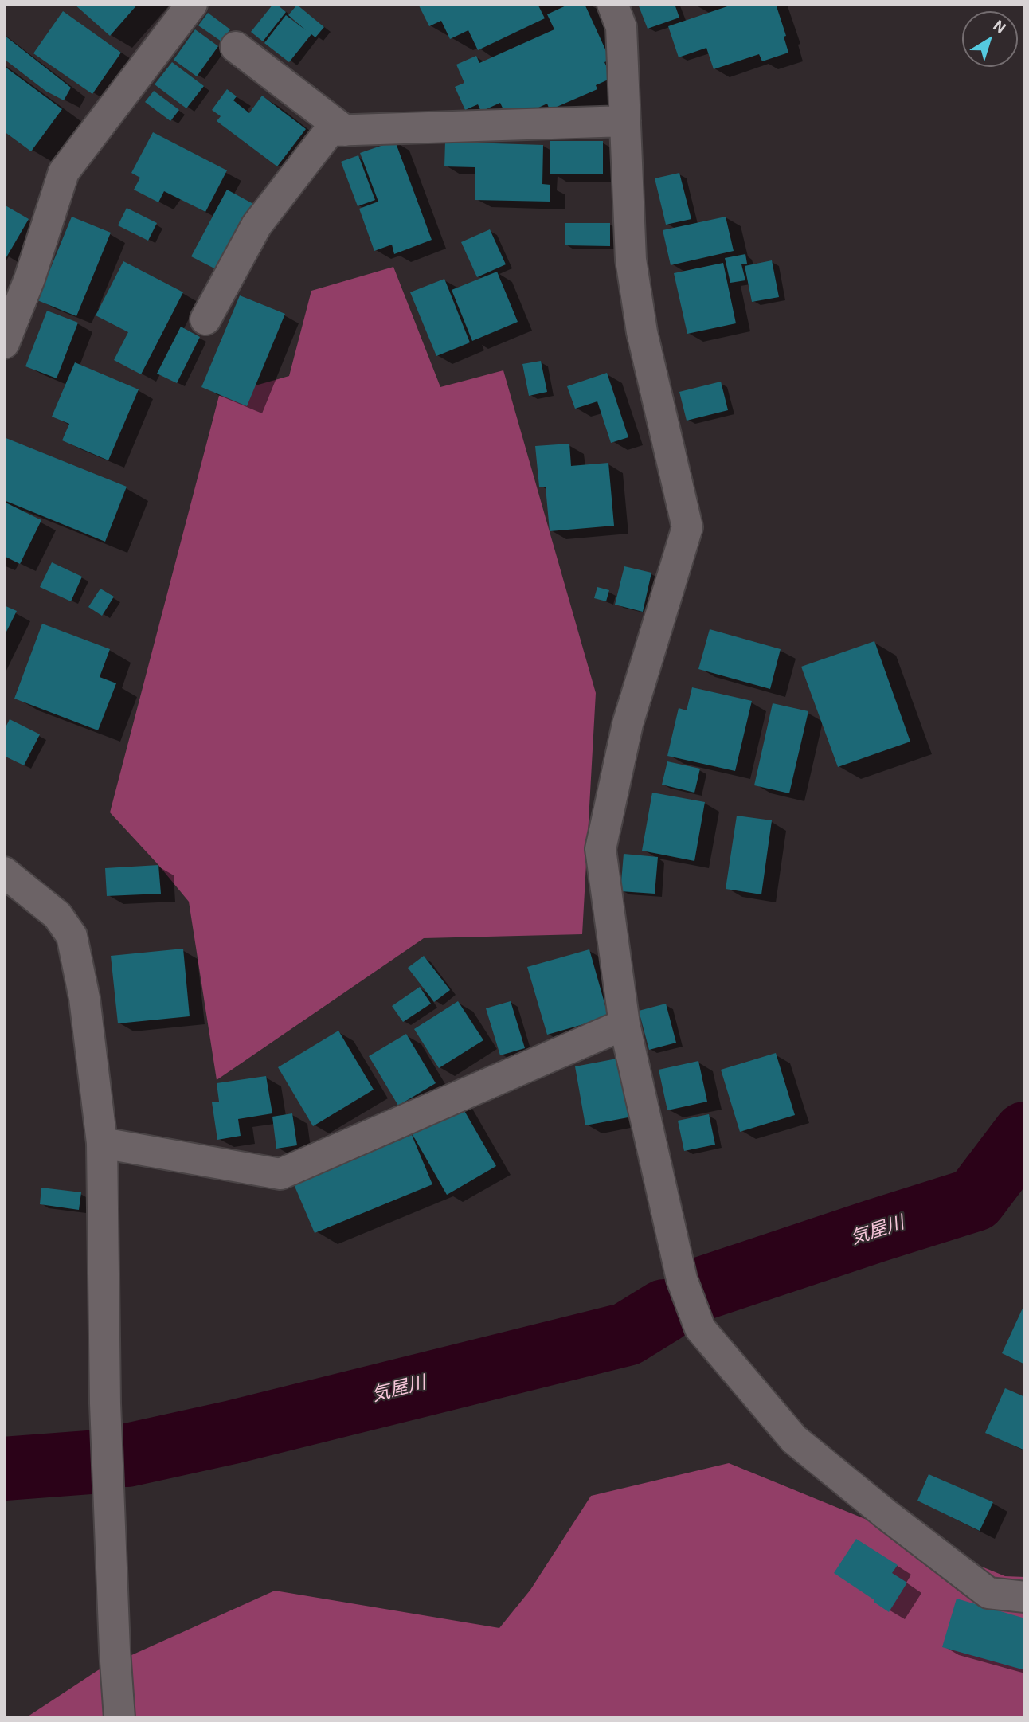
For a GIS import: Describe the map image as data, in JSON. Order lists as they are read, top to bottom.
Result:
{
  "water": ["気屋川"],
  "north": "top right"
}
